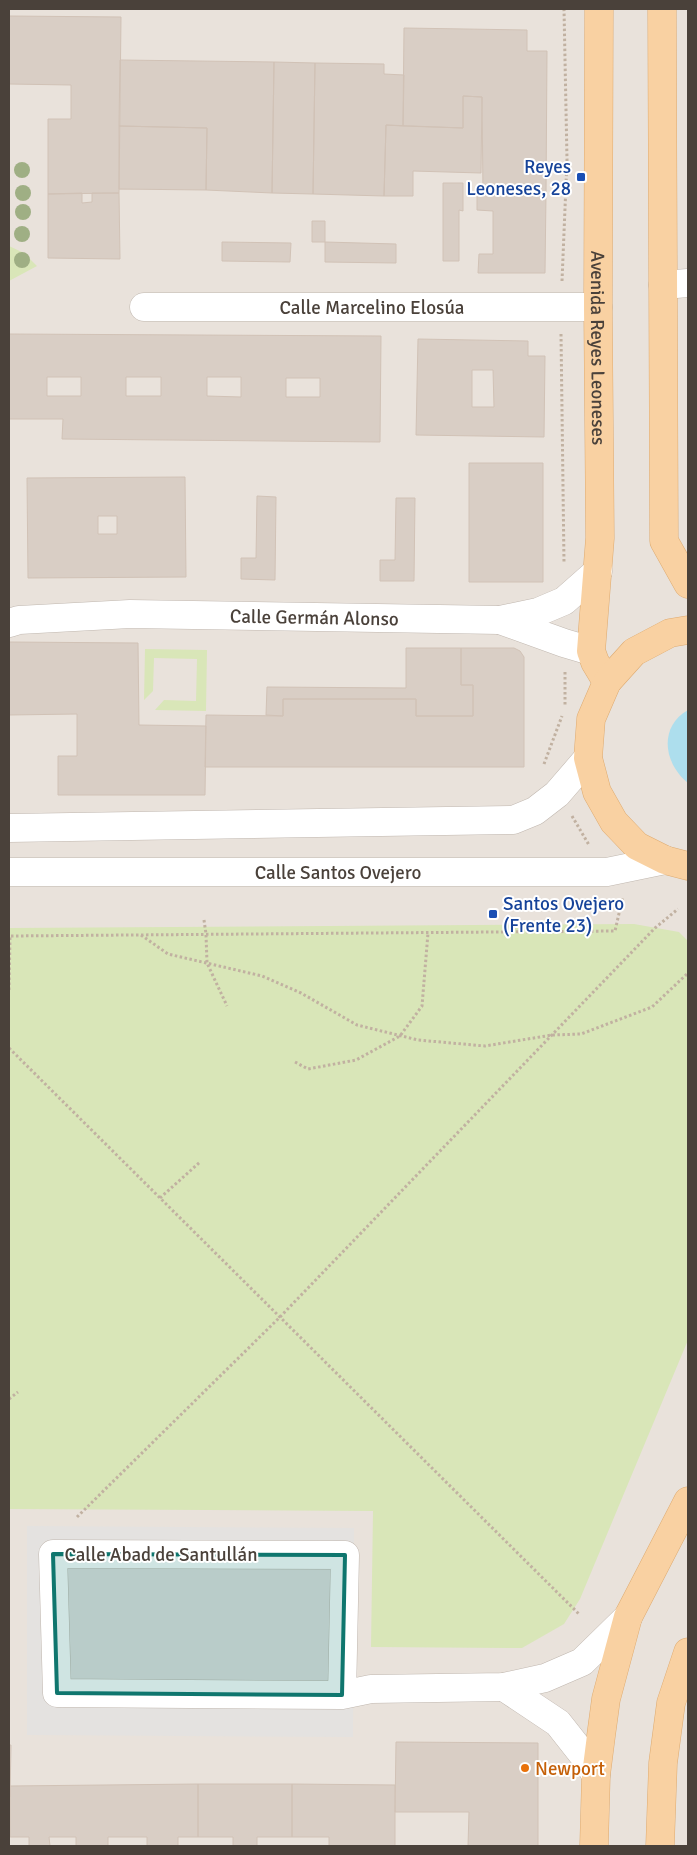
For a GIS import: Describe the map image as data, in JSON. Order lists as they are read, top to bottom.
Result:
{
  "streets": {
    "main road": ["Avenida Reyes Leoneses"],
    "street": [
      "Calle Marcelino Elosúa",
      "Calle Germán Alonso",
      "Calle Santos Ovejero",
      "Calle Abad de Santullán"
    ]
  },
  "crossings": [
    ["Calle Marcelino Elosúa", "Avenida Reyes Leoneses"],
    ["Avenida Reyes Leoneses", "Calle Germán Alonso"]
  ],
  "places": {
    "transit": ["Reyes Leoneses, 28", "Santos Ovejero (Frente 23)"],
    "other": ["Newport"]
  }
}
